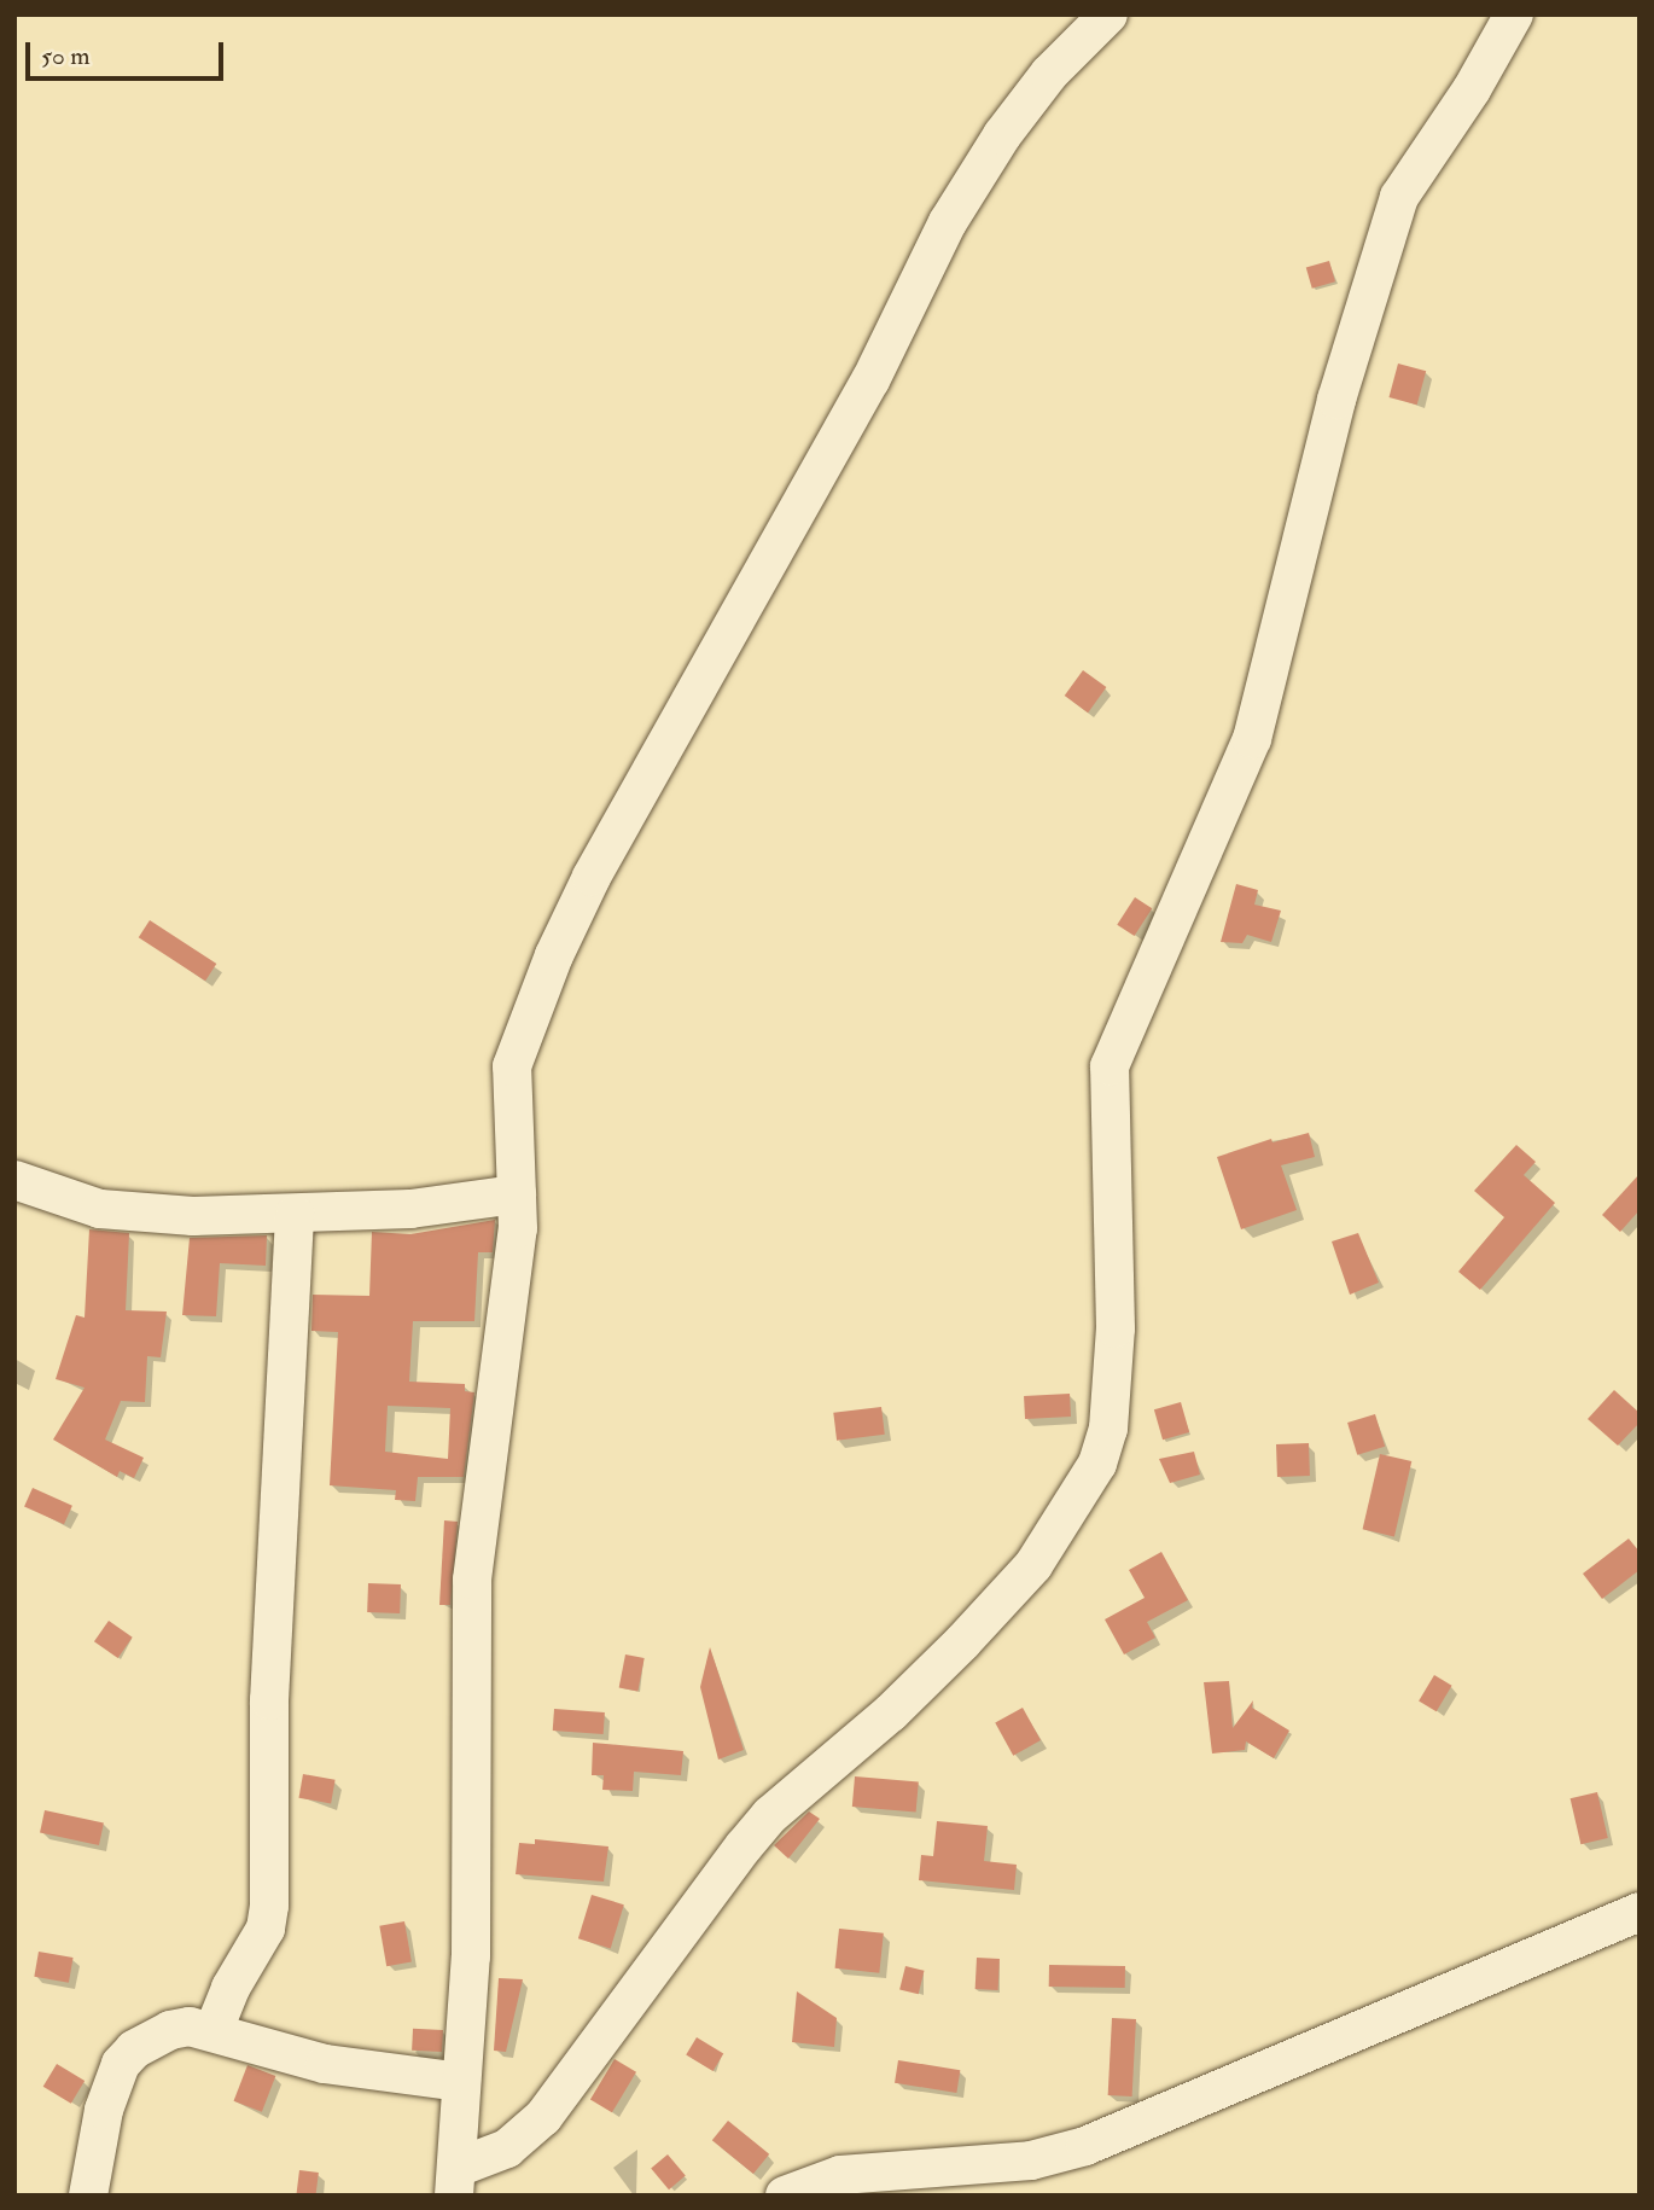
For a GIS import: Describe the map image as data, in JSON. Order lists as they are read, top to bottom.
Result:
{
  "scale_bar": "50 m"
}
